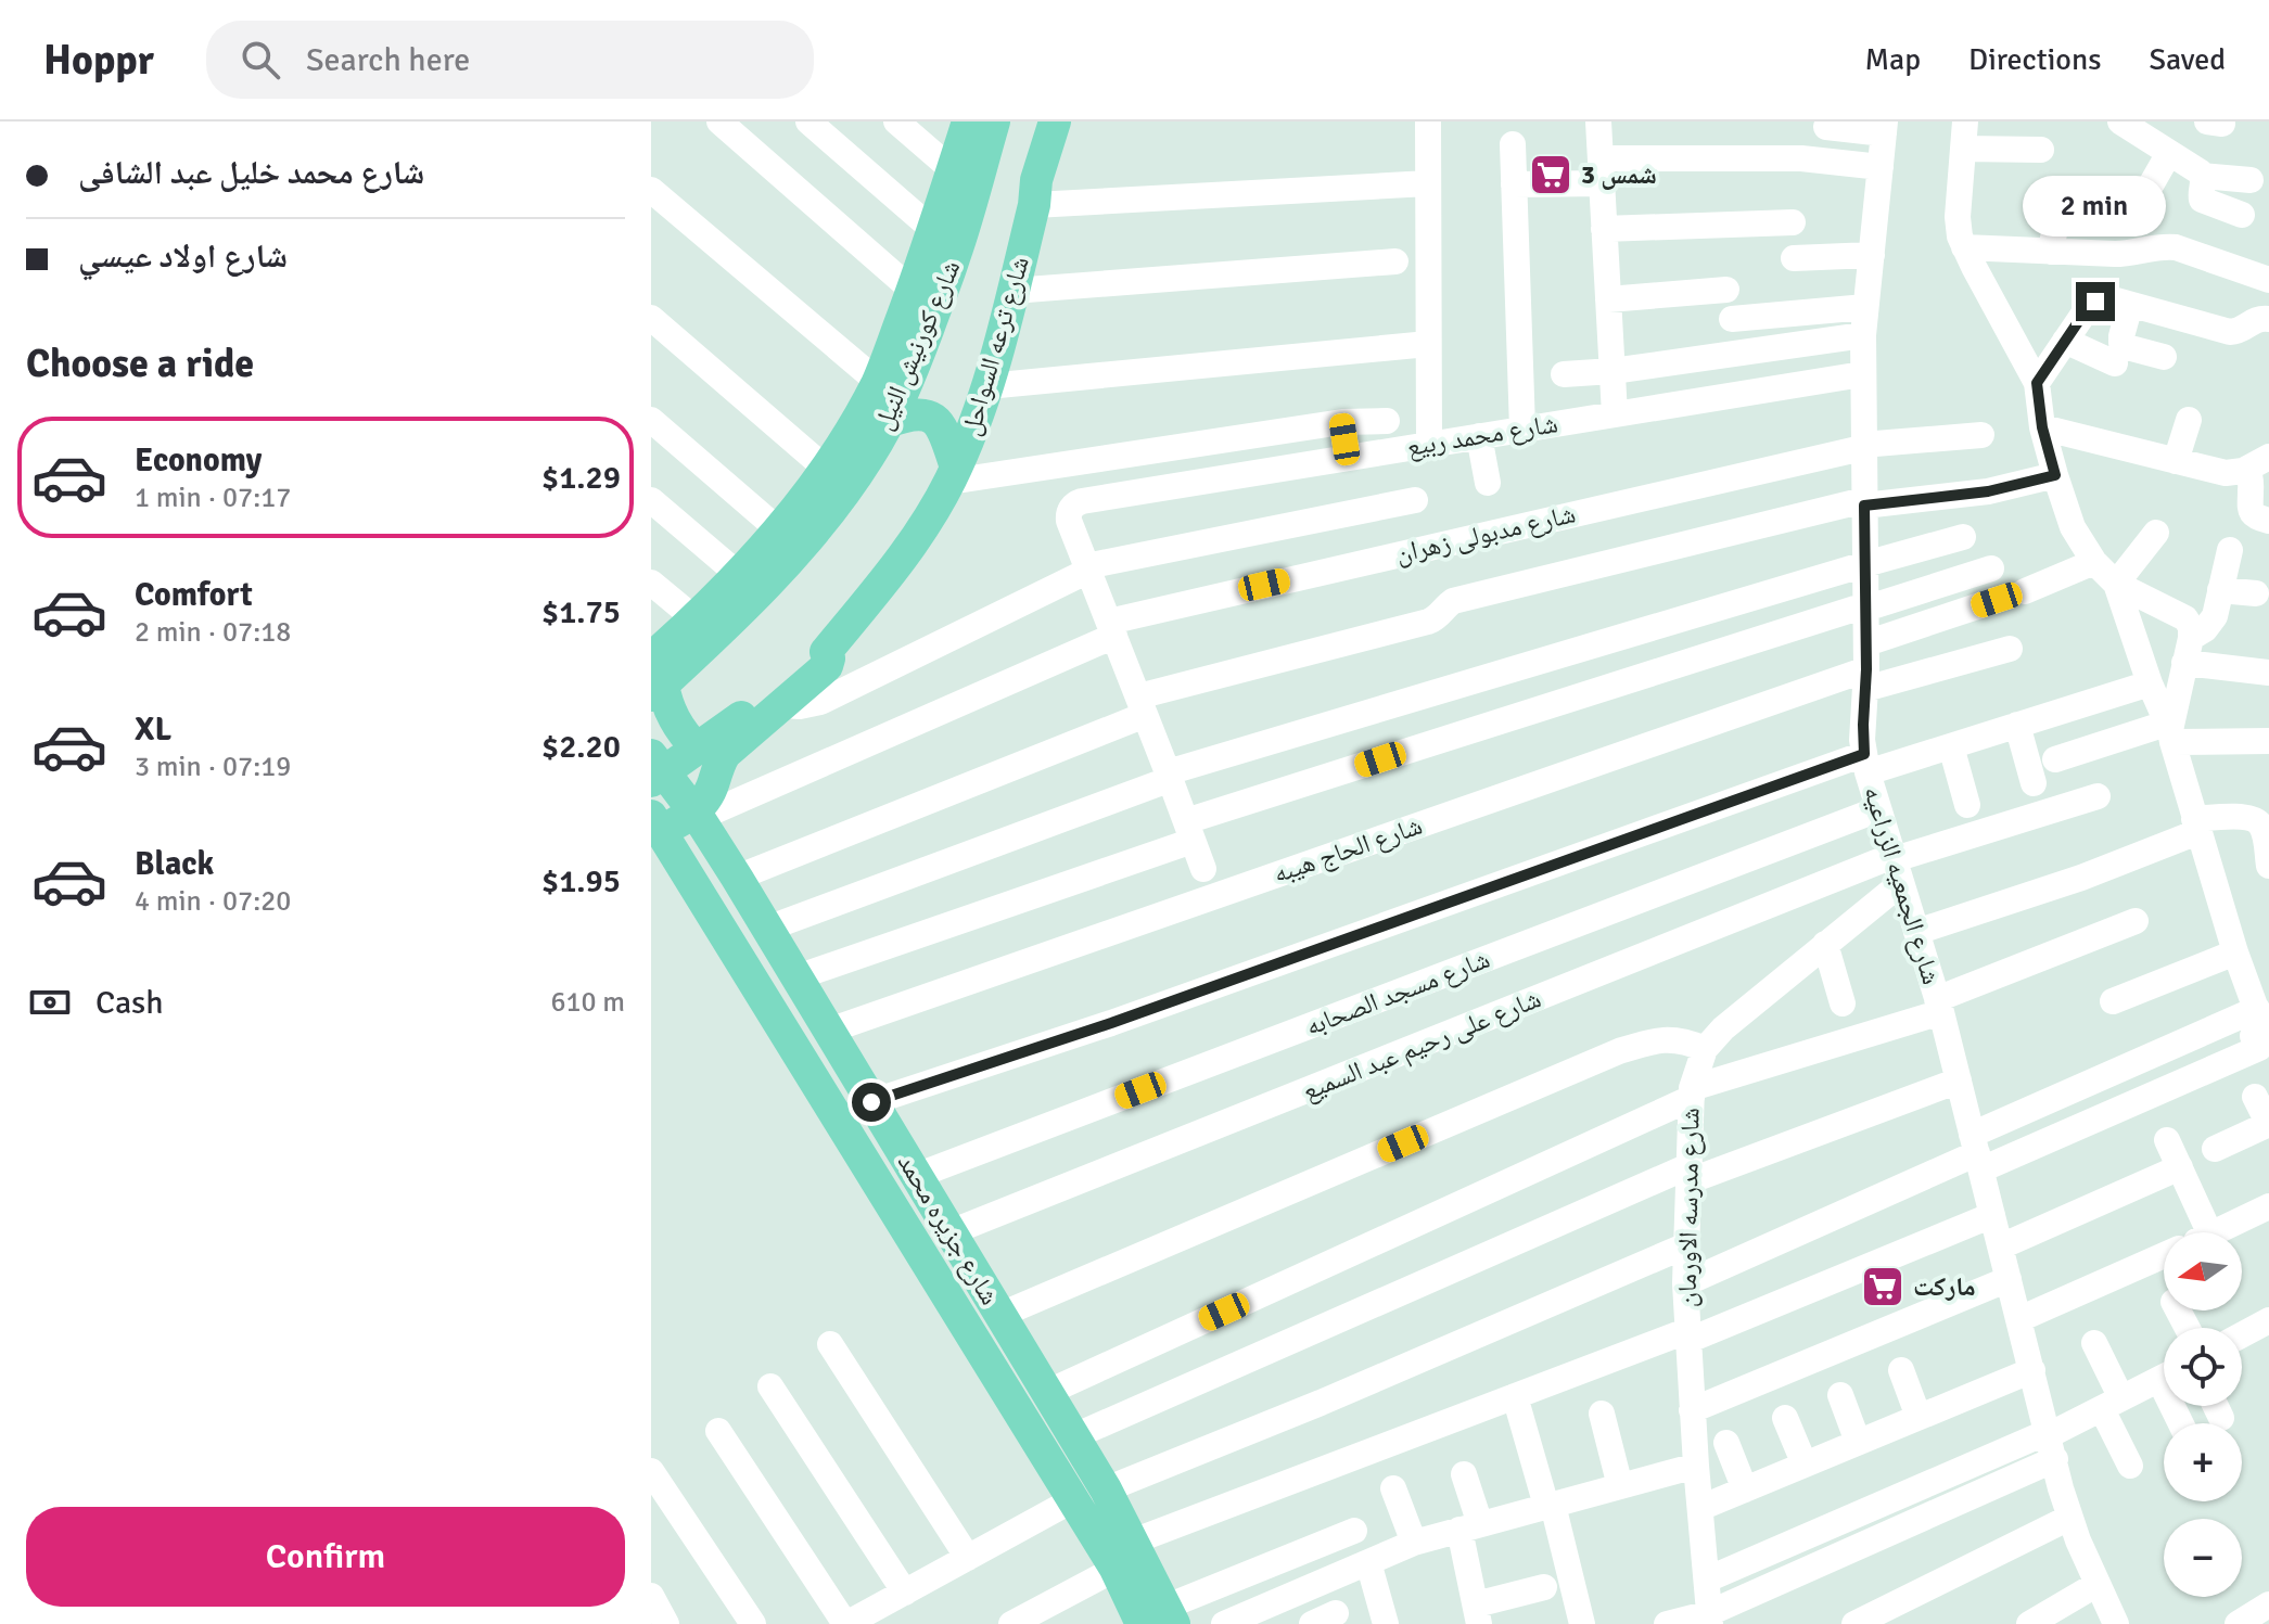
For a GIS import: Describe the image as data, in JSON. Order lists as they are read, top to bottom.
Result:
{
  "streets": {
    "main road": ["شارع كورنيش النيل", "شارع ترعه السواحل", "شارع جزيره محمد"],
    "street": [
      "شارع محمد ربيع",
      "شارع مدبولى زهران",
      "شارع الحاج هيبه",
      "شارع الجمعيه الزراعيه",
      "شارع مسجد الصحابه",
      "شارع على رحيم عبد السميع",
      "شارع مدرسه الاورمان"
    ]
  },
  "crossings": [
    ["شارع ترعه السواحل", "شارع محمد ربيع"],
    ["شارع ترعه السواحل", "شارع مدبولى زهران"],
    ["شارع ترعه السواحل", "شارع جزيره محمد"],
    ["شارع محمد ربيع", "شارع الجمعيه الزراعيه"],
    ["شارع مدبولى زهران", "شارع الجمعيه الزراعيه"],
    ["شارع مدبولى زهران", "شارع جزيره محمد"],
    ["شارع الحاج هيبه", "شارع الجمعيه الزراعيه"],
    ["شارع الحاج هيبه", "شارع جزيره محمد"],
    ["شارع الجمعيه الزراعيه", "شارع مسجد الصحابه"],
    ["شارع الجمعيه الزراعيه", "شارع على رحيم عبد السميع"],
    ["شارع الجمعيه الزراعيه", "شارع مدرسه الاورمان"],
    ["شارع مسجد الصحابه", "شارع جزيره محمد"],
    ["شارع على رحيم عبد السميع", "شارع مدرسه الاورمان"],
    ["شارع على رحيم عبد السميع", "شارع جزيره محمد"]
  ],
  "places": {
    "supermarket": ["شمس 3", "ماركت"]
  },
  "north": "left",
  "page": {
    "header": "Hoppr",
    "search": "Search here",
    "nav": ["Map", "Directions", "Saved"],
    "banner": ["شارع محمد خليل عبد الشافى", "شارع اولاد عيسي"],
    "bubble": "2 min",
    "heading": "Choose a ride",
    "list": [
      {
        "name": "Economy",
        "note": "1 min · 07:17",
        "value": "$1.29"
      },
      {
        "name": "Comfort",
        "note": "2 min · 07:18",
        "value": "$1.75"
      },
      {
        "name": "XL",
        "note": "3 min · 07:19",
        "value": "$2.20"
      },
      {
        "name": "Black",
        "note": "4 min · 07:20",
        "value": "$1.95"
      }
    ],
    "pay": ["Cash", "610 m"],
    "map_buttons": ["+", "−"],
    "buttons": "Confirm"
  }
}
